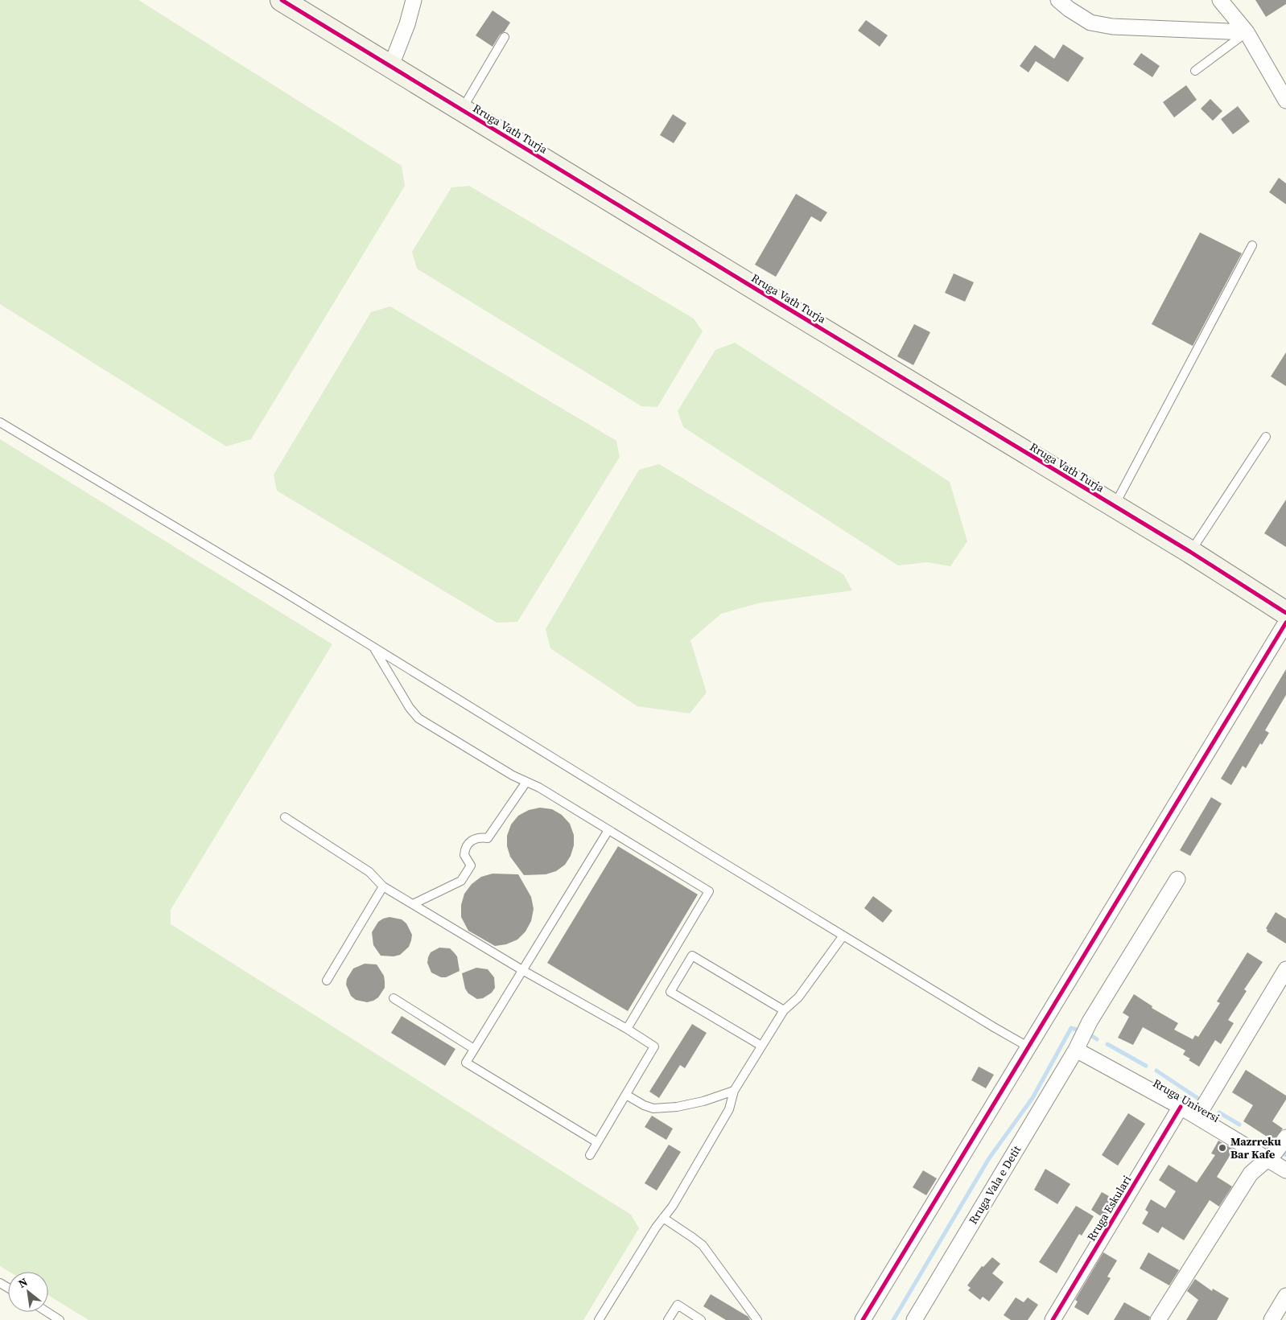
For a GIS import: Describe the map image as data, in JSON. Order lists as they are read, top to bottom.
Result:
{
  "streets": {
    "street": [
      "Rruga Vath Turja",
      "Rruga Universi",
      "Rruga Vala e Detit",
      "Rruga Eskulari"
    ]
  },
  "crossings": [
    ["Rruga Universi", "Rruga Vala e Detit"],
    ["Rruga Universi", "Rruga Eskulari"]
  ],
  "places": ["Mazrreku Bar Kafe"],
  "north": "top left"
}
